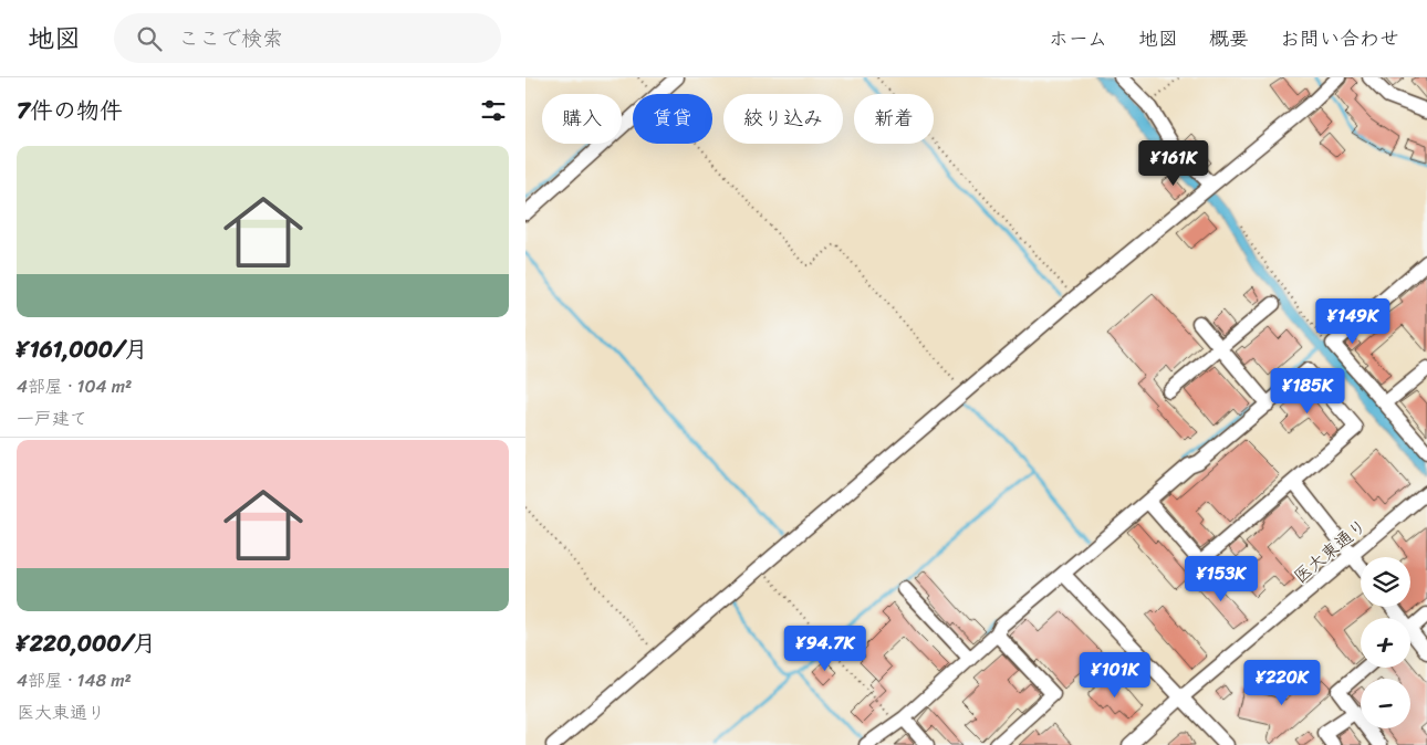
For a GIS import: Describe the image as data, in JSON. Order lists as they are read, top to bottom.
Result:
{
  "streets": {
    "street": ["医大東通り"]
  },
  "page": {
    "header": "地図",
    "search": "ここで検索",
    "nav": [
      "ホーム",
      "地図",
      "概要",
      "お問い合わせ"
    ],
    "heading": "7件の物件",
    "chip": [
      "購入",
      "賃貸",
      "絞り込み",
      "新着"
    ],
    "price": [
      "¥161K",
      "¥149K",
      "¥185K",
      "¥153K",
      "¥94.7K",
      "¥101K",
      "¥220K"
    ],
    "list": [
      {
        "name": "¥161,000/月",
        "note": "4部屋 · 104 m² · 一戸建て"
      },
      {
        "name": "¥220,000/月",
        "note": "4部屋 · 148 m² · 医大東通り"
      }
    ],
    "map_buttons": ["+", "−"]
  }
}
